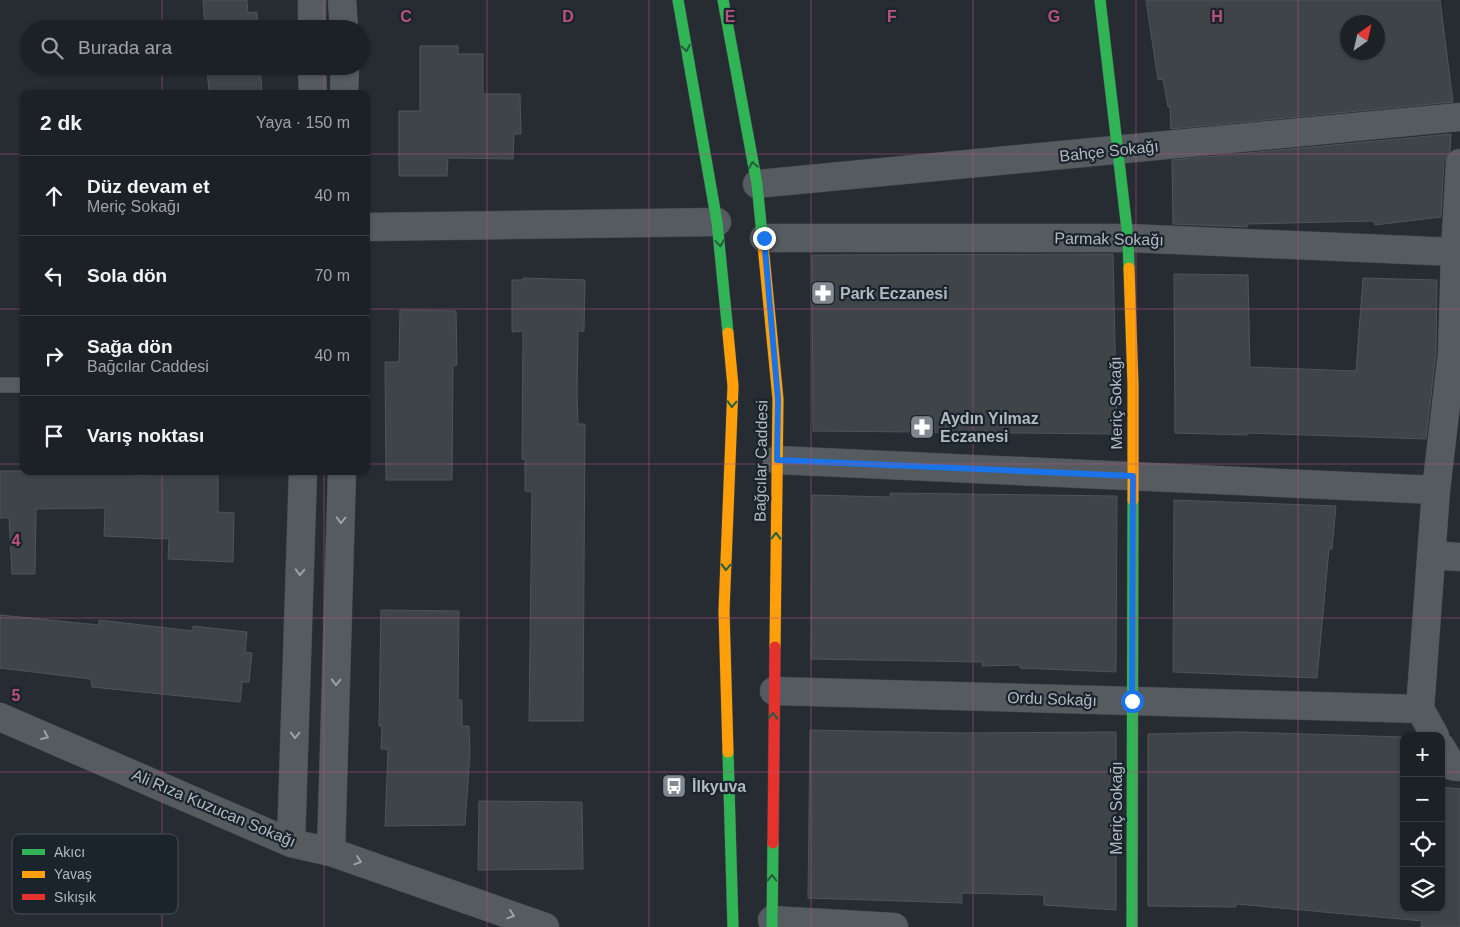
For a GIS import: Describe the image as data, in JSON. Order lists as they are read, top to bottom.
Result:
{
  "streets": {
    "main road": ["Meriç Sokağı", "Bağcılar Caddesi"],
    "street": [
      "Bahçe Sokağı",
      "Parmak Sokağı",
      "Ordu Sokağı",
      "Ali Rıza Kuzucan Sokağı"
    ]
  },
  "crossings": [
    ["Bahçe Sokağı", "Meriç Sokağı"],
    ["Bahçe Sokağı", "Bağcılar Caddesi"],
    ["Parmak Sokağı", "Meriç Sokağı"],
    ["Parmak Sokağı", "Bağcılar Caddesi"],
    ["Meriç Sokağı", "Ordu Sokağı"],
    ["Bağcılar Caddesi", "Ordu Sokağı"]
  ],
  "one_way": ["Ali Rıza Kuzucan Sokağı"],
  "places": {
    "pharmacy": ["Park Eczanesi", "Aydın Yılmaz Eczanesi"],
    "bus stop": ["İlkyuva"]
  },
  "legend": ["Akıcı", "Yavaş", "Sıkışık"],
  "north": "top right",
  "page": {
    "search": "Burada ara",
    "heading": ["2 dk", "Yaya · 150 m"],
    "list": [
      ["Düz devam et", "Meriç Sokağı", "40 m"],
      ["Sola dön", "70 m"],
      ["Sağa dön", "Bağcılar Caddesi", "40 m"],
      "Varış noktası"
    ],
    "map_buttons": ["+", "−"]
  },
  "grid": {
    "columns": [
      "C",
      "D",
      "E",
      "F",
      "G",
      "H"
    ],
    "rows": ["4", "5"]
  }
}
